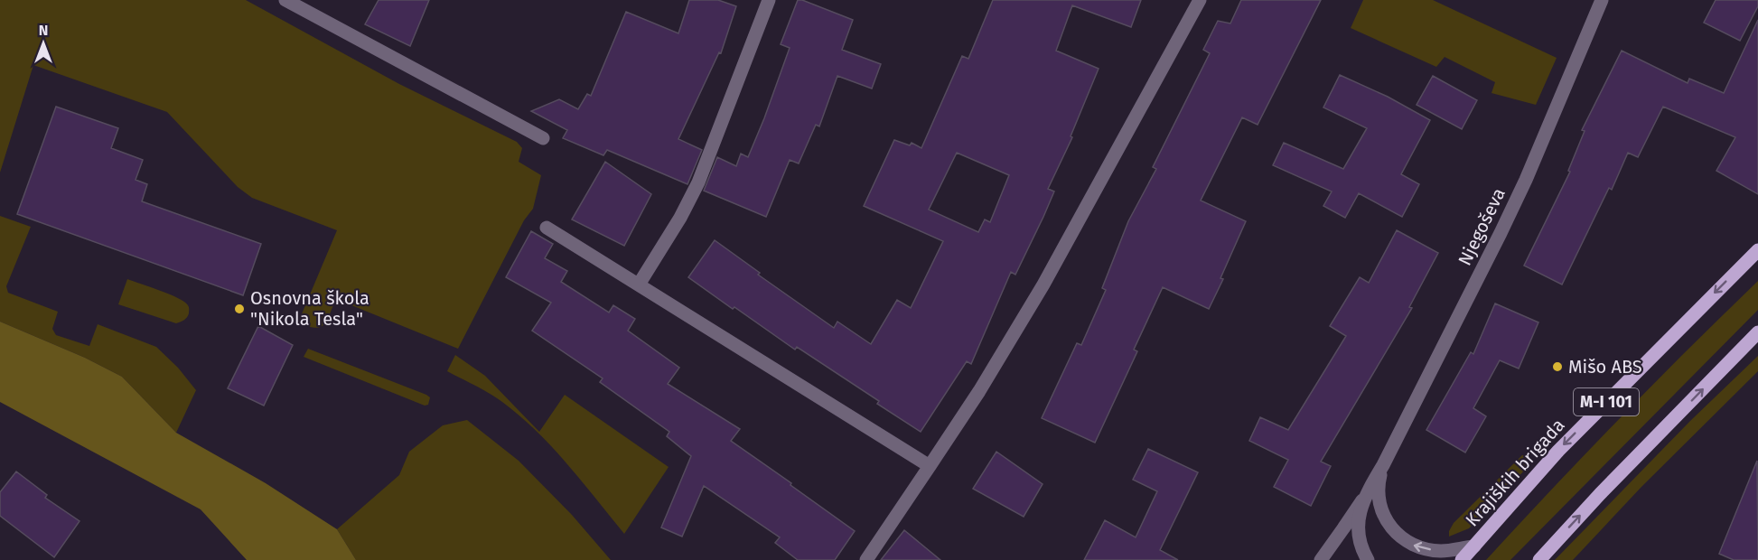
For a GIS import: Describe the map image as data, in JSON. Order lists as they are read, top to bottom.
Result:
{
  "streets": {
    "main road": ["M-I 101", "Krajiških brigada"],
    "street": ["Njegoševa"]
  },
  "crossings": [
    ["Njegoševa", "Krajiških brigada"]
  ],
  "places": ["Osnovna škola \"Nikola Tesla\"", "Mišo ABS"],
  "north": "top"
}
